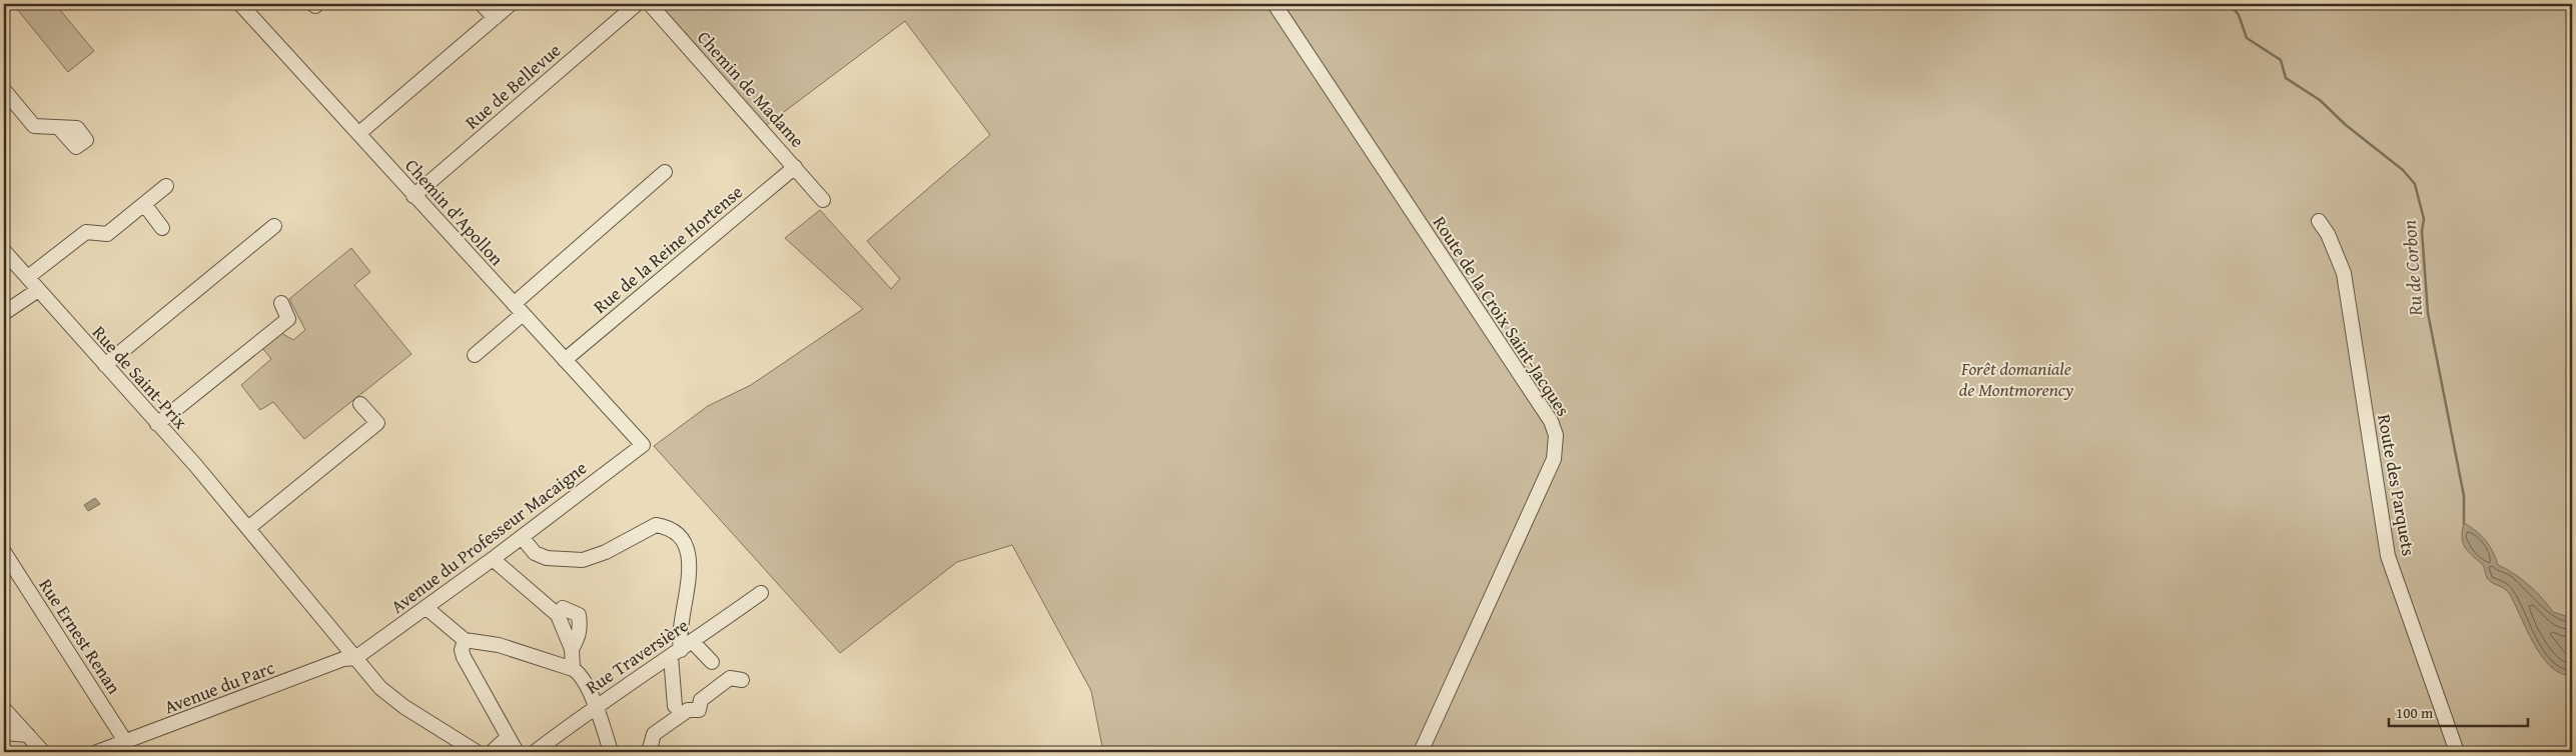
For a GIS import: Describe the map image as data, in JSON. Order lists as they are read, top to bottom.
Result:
{
  "streets": {
    "street": [
      "Rue de Bellevue",
      "Chemin de Madame",
      "Chemin d'Apollon",
      "Rue de la Reine Hortense",
      "Route de la Croix Saint-Jacques",
      "Rue de Saint-Prix",
      "Route des Parquets",
      "Avenue du Professeur Macaigne",
      "Rue Ernest Renan",
      "Rue Traversière",
      "Avenue du Parc"
    ]
  },
  "crossings": [
    ["Rue de Bellevue", "Chemin d'Apollon"],
    ["Chemin de Madame", "Rue de la Reine Hortense"],
    ["Chemin d'Apollon", "Rue de la Reine Hortense"],
    ["Chemin d'Apollon", "Avenue du Professeur Macaigne"],
    ["Rue de Saint-Prix", "Avenue du Professeur Macaigne"],
    ["Rue de Saint-Prix", "Avenue du Parc"],
    ["Avenue du Professeur Macaigne", "Avenue du Parc"],
    ["Rue Ernest Renan", "Avenue du Parc"]
  ],
  "water": ["Ru de Corbon"],
  "parks": ["Forêt domaniale de Montmorency"],
  "scale_bar": "100 m"
}
